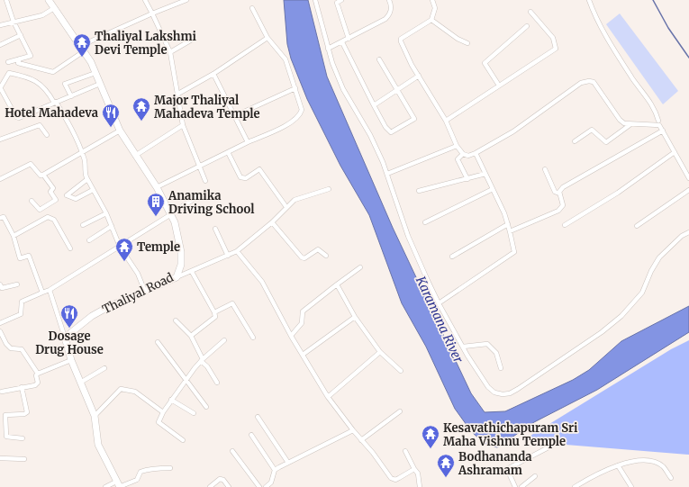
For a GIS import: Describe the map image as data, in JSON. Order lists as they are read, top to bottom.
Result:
{
  "streets": {
    "street": ["Thaliyal Road"]
  },
  "water": ["Karamana River"],
  "places": {
    "temple": [
      "Thaliyal Lakshmi Devi Temple",
      "Major Thaliyal Mahadeva Temple",
      "Temple",
      "Kesavathichapuram Sri Maha Vishnu Temple",
      "Bodhananda Ashramam"
    ],
    "restaurant": ["Hotel Mahadeva", "Dosage Drug House"],
    "building": ["Anamika Driving School"]
  }
}
